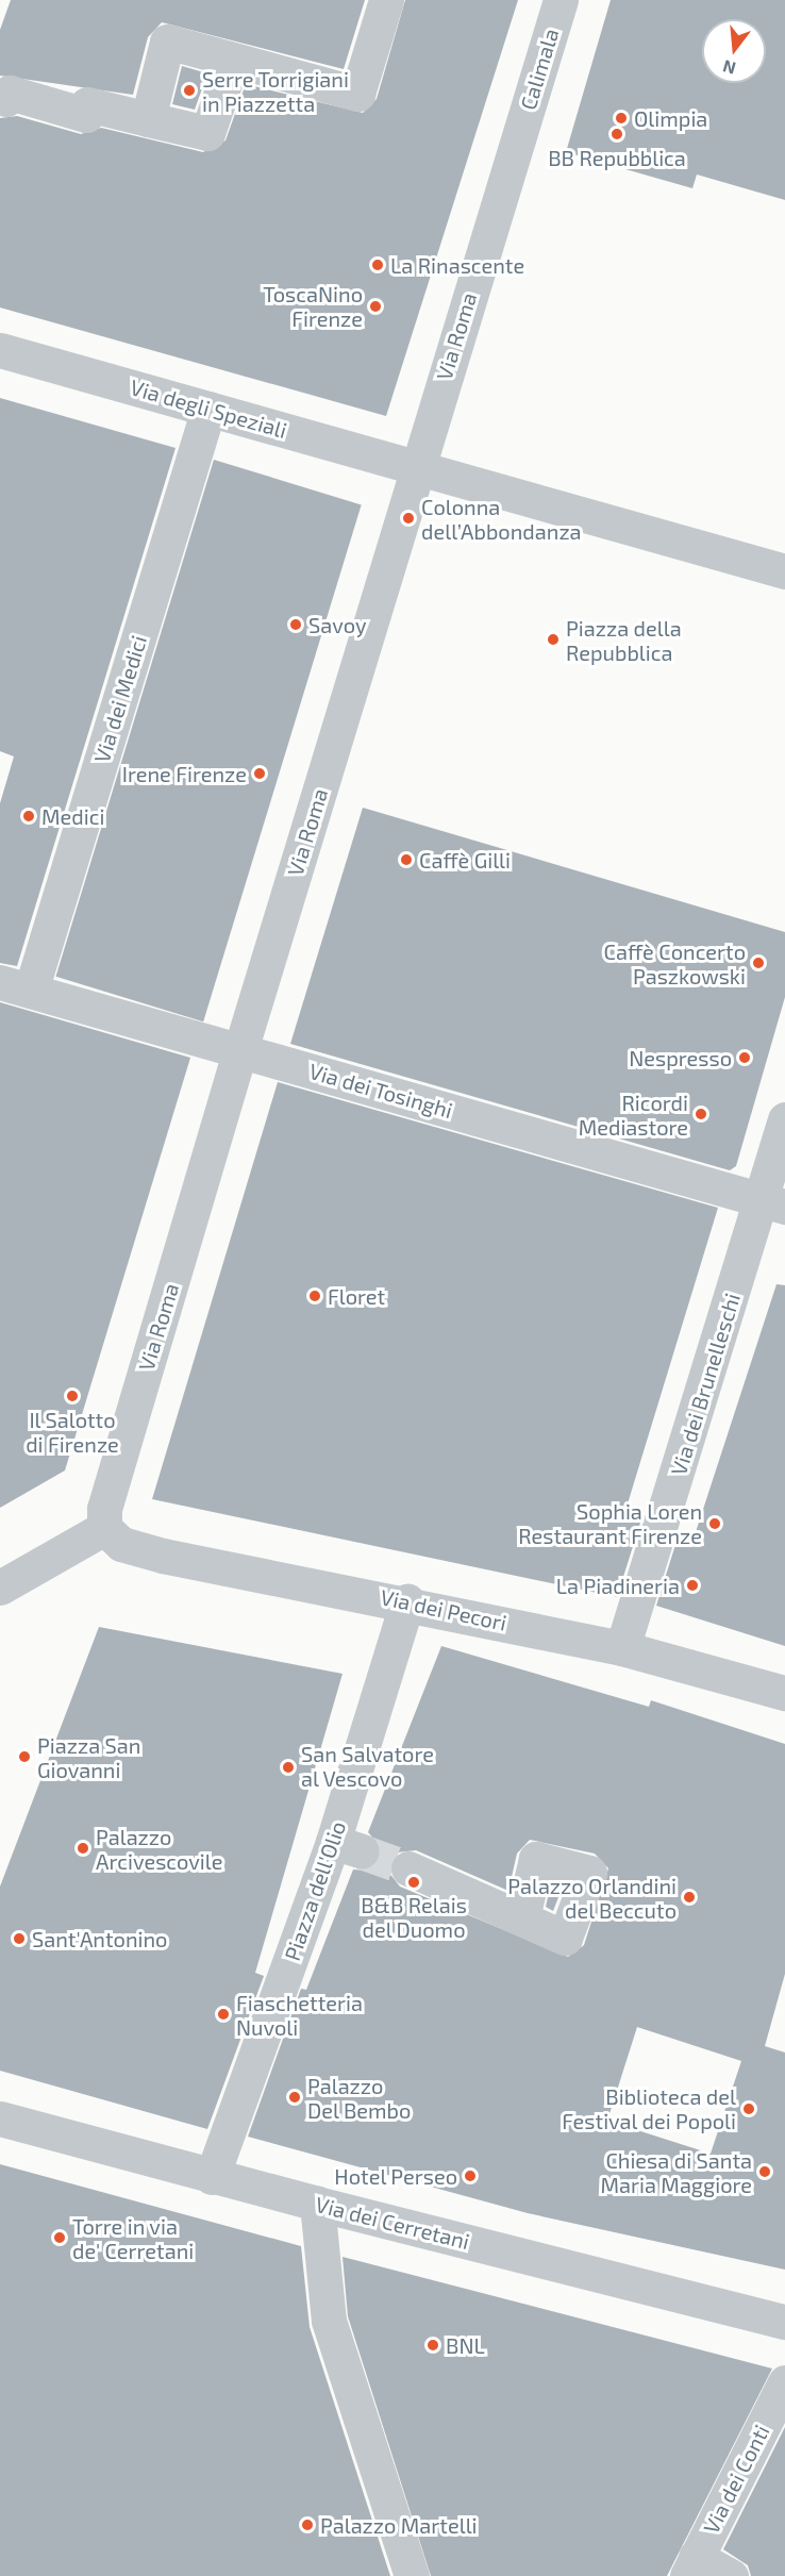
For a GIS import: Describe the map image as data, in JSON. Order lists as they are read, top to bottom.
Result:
{
  "streets": {
    "street": [
      "Calimala",
      "Via Roma",
      "Via degli Speziali",
      "Via dei Medici",
      "Via dei Tosinghi",
      "Via dei Brunelleschi",
      "Via dei Pecori",
      "Piazza dell'Olio",
      "Via dei Cerretani",
      "Via dei Conti"
    ]
  },
  "crossings": [
    ["Calimala", "Via Roma"],
    ["Via Roma", "Via degli Speziali"],
    ["Via Roma", "Via dei Tosinghi"],
    ["Via Roma", "Via dei Pecori"],
    ["Via degli Speziali", "Via dei Medici"],
    ["Via dei Medici", "Via dei Tosinghi"],
    ["Via dei Tosinghi", "Via dei Brunelleschi"],
    ["Via dei Brunelleschi", "Via dei Pecori"],
    ["Via dei Pecori", "Piazza dell'Olio"],
    ["Piazza dell'Olio", "Via dei Cerretani"]
  ],
  "places": [
    "Serre Torrigiani in Piazzetta",
    "Olimpia",
    "BB Repubblica",
    "La Rinascente",
    "ToscaNino Firenze",
    "Colonna dell’Abbondanza",
    "Savoy",
    "Piazza della Repubblica",
    "Irene Firenze",
    "Medici",
    "Caffè Gilli",
    "Caffè Concerto Paszkowski",
    "Nespresso",
    "Ricordi Mediastore",
    "Floret",
    "Il Salotto di Firenze",
    "Sophia Loren Restaurant Firenze",
    "La Piadineria",
    "Piazza San Giovanni",
    "San Salvatore al Vescovo",
    "Palazzo Arcivescovile",
    "B&B Relais del Duomo",
    "Palazzo Orlandini del Beccuto",
    "Sant'Antonino",
    "Fiaschetteria Nuvoli",
    "Palazzo Del Bembo",
    "Biblioteca del Festival dei Popoli",
    "Chiesa di Santa Maria Maggiore",
    "Hotel Perseo",
    "Torre in via de' Cerretani",
    "BNL",
    "Palazzo Martelli"
  ],
  "north": "bottom"
}
